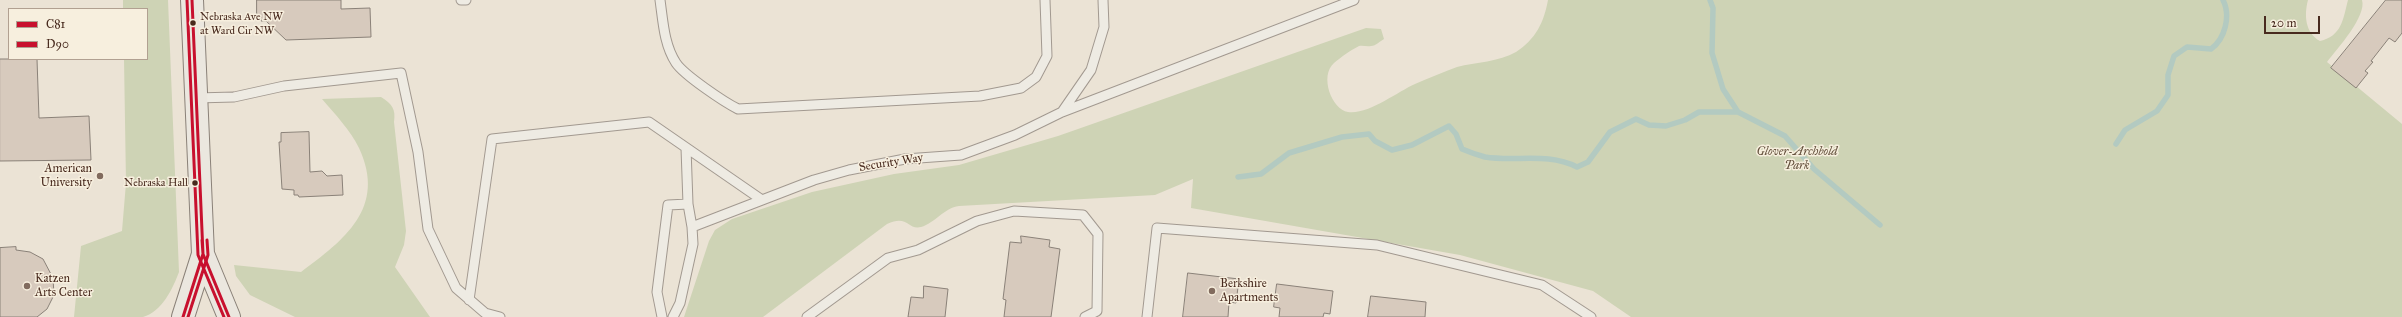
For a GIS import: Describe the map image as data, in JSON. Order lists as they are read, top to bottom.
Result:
{
  "streets": {
    "lane": ["Security Way"]
  },
  "parks": ["Glover-Archbold Park"],
  "places": [
    "Nebraska Ave NW at Ward Cir NW",
    "American University",
    "Nebraska Hall",
    "Katzen Arts Center",
    "Berkshire Apartments"
  ],
  "lines": ["transit line C81", "transit line D90"],
  "legend": ["C81", "D90"],
  "scale_bar": "20 m"
}
